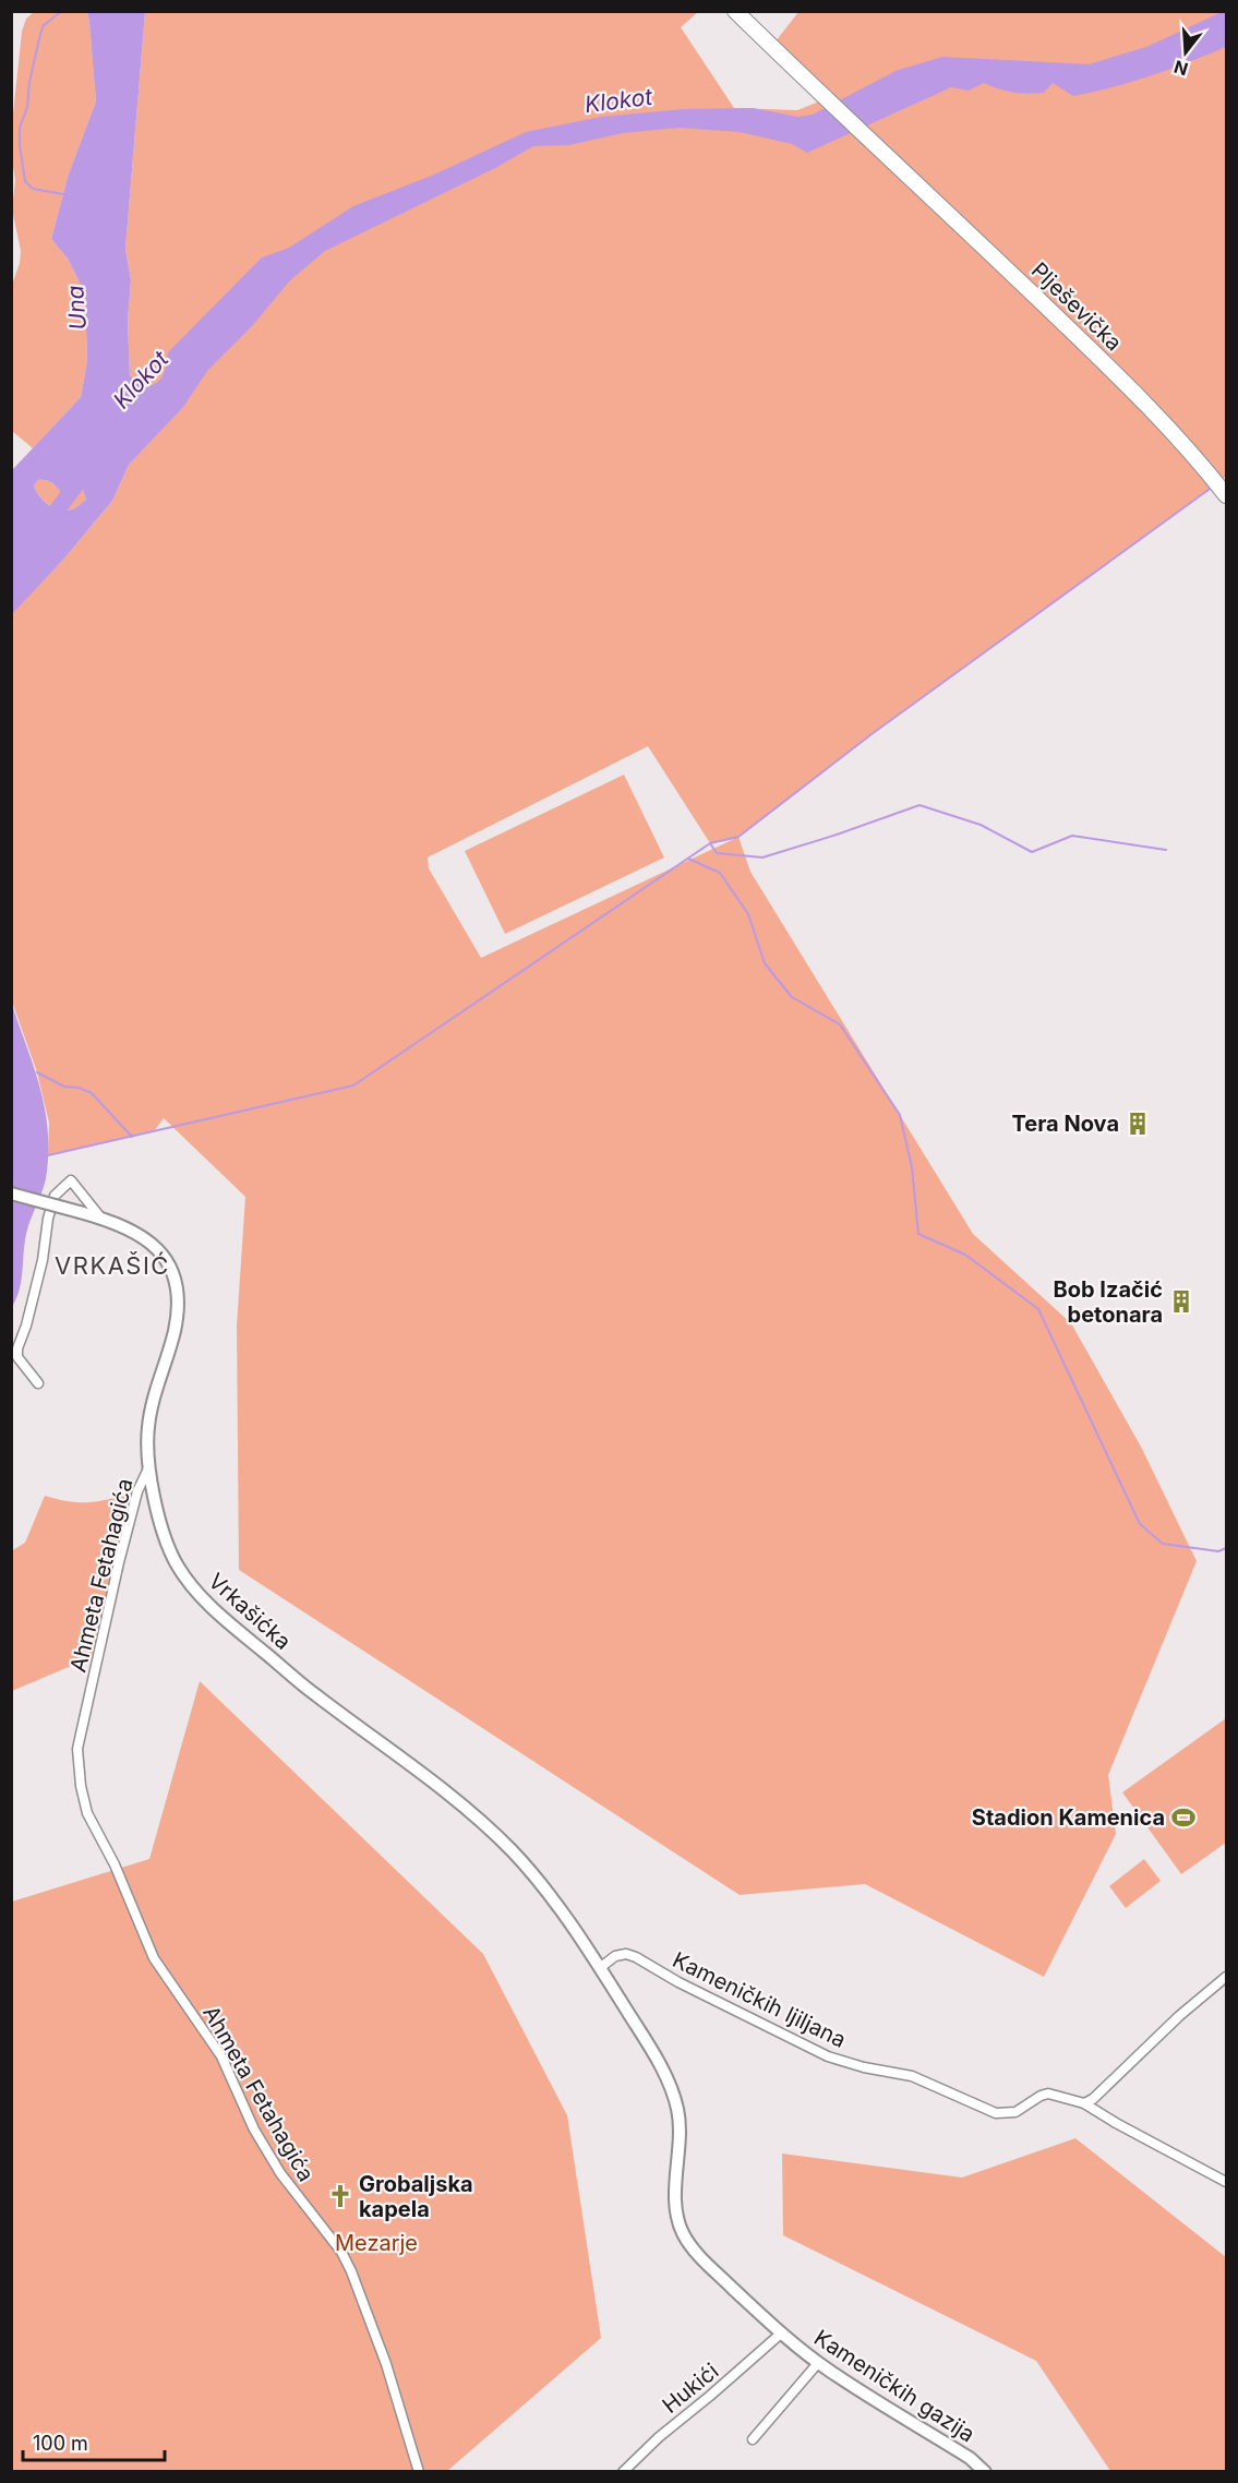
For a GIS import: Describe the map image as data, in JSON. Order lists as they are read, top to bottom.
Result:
{
  "streets": {
    "main road": ["Plješevička"],
    "street": [
      "Ahmeta Fetahagića",
      "Vrkašićka",
      "Kameničkih ljiljana",
      "Kameničkih gazija",
      "Hukići"
    ]
  },
  "crossings": [
    ["Ahmeta Fetahagića", "Vrkašićka"],
    ["Vrkašićka", "Kameničkih ljiljana"],
    ["Vrkašićka", "Kameničkih gazija"],
    ["Vrkašićka", "Hukići"],
    ["Kameničkih gazija", "Hukići"]
  ],
  "districts": ["VRKAŠIĆ"],
  "water": ["Klokot", "Una"],
  "parks": ["Mezarje"],
  "places": {
    "building": ["Tera Nova", "Bob Izačić betonara"],
    "sports": ["Stadion Kamenica"],
    "church": ["Grobaljska kapela"]
  },
  "scale_bar": "100 m",
  "north": "bottom"
}
